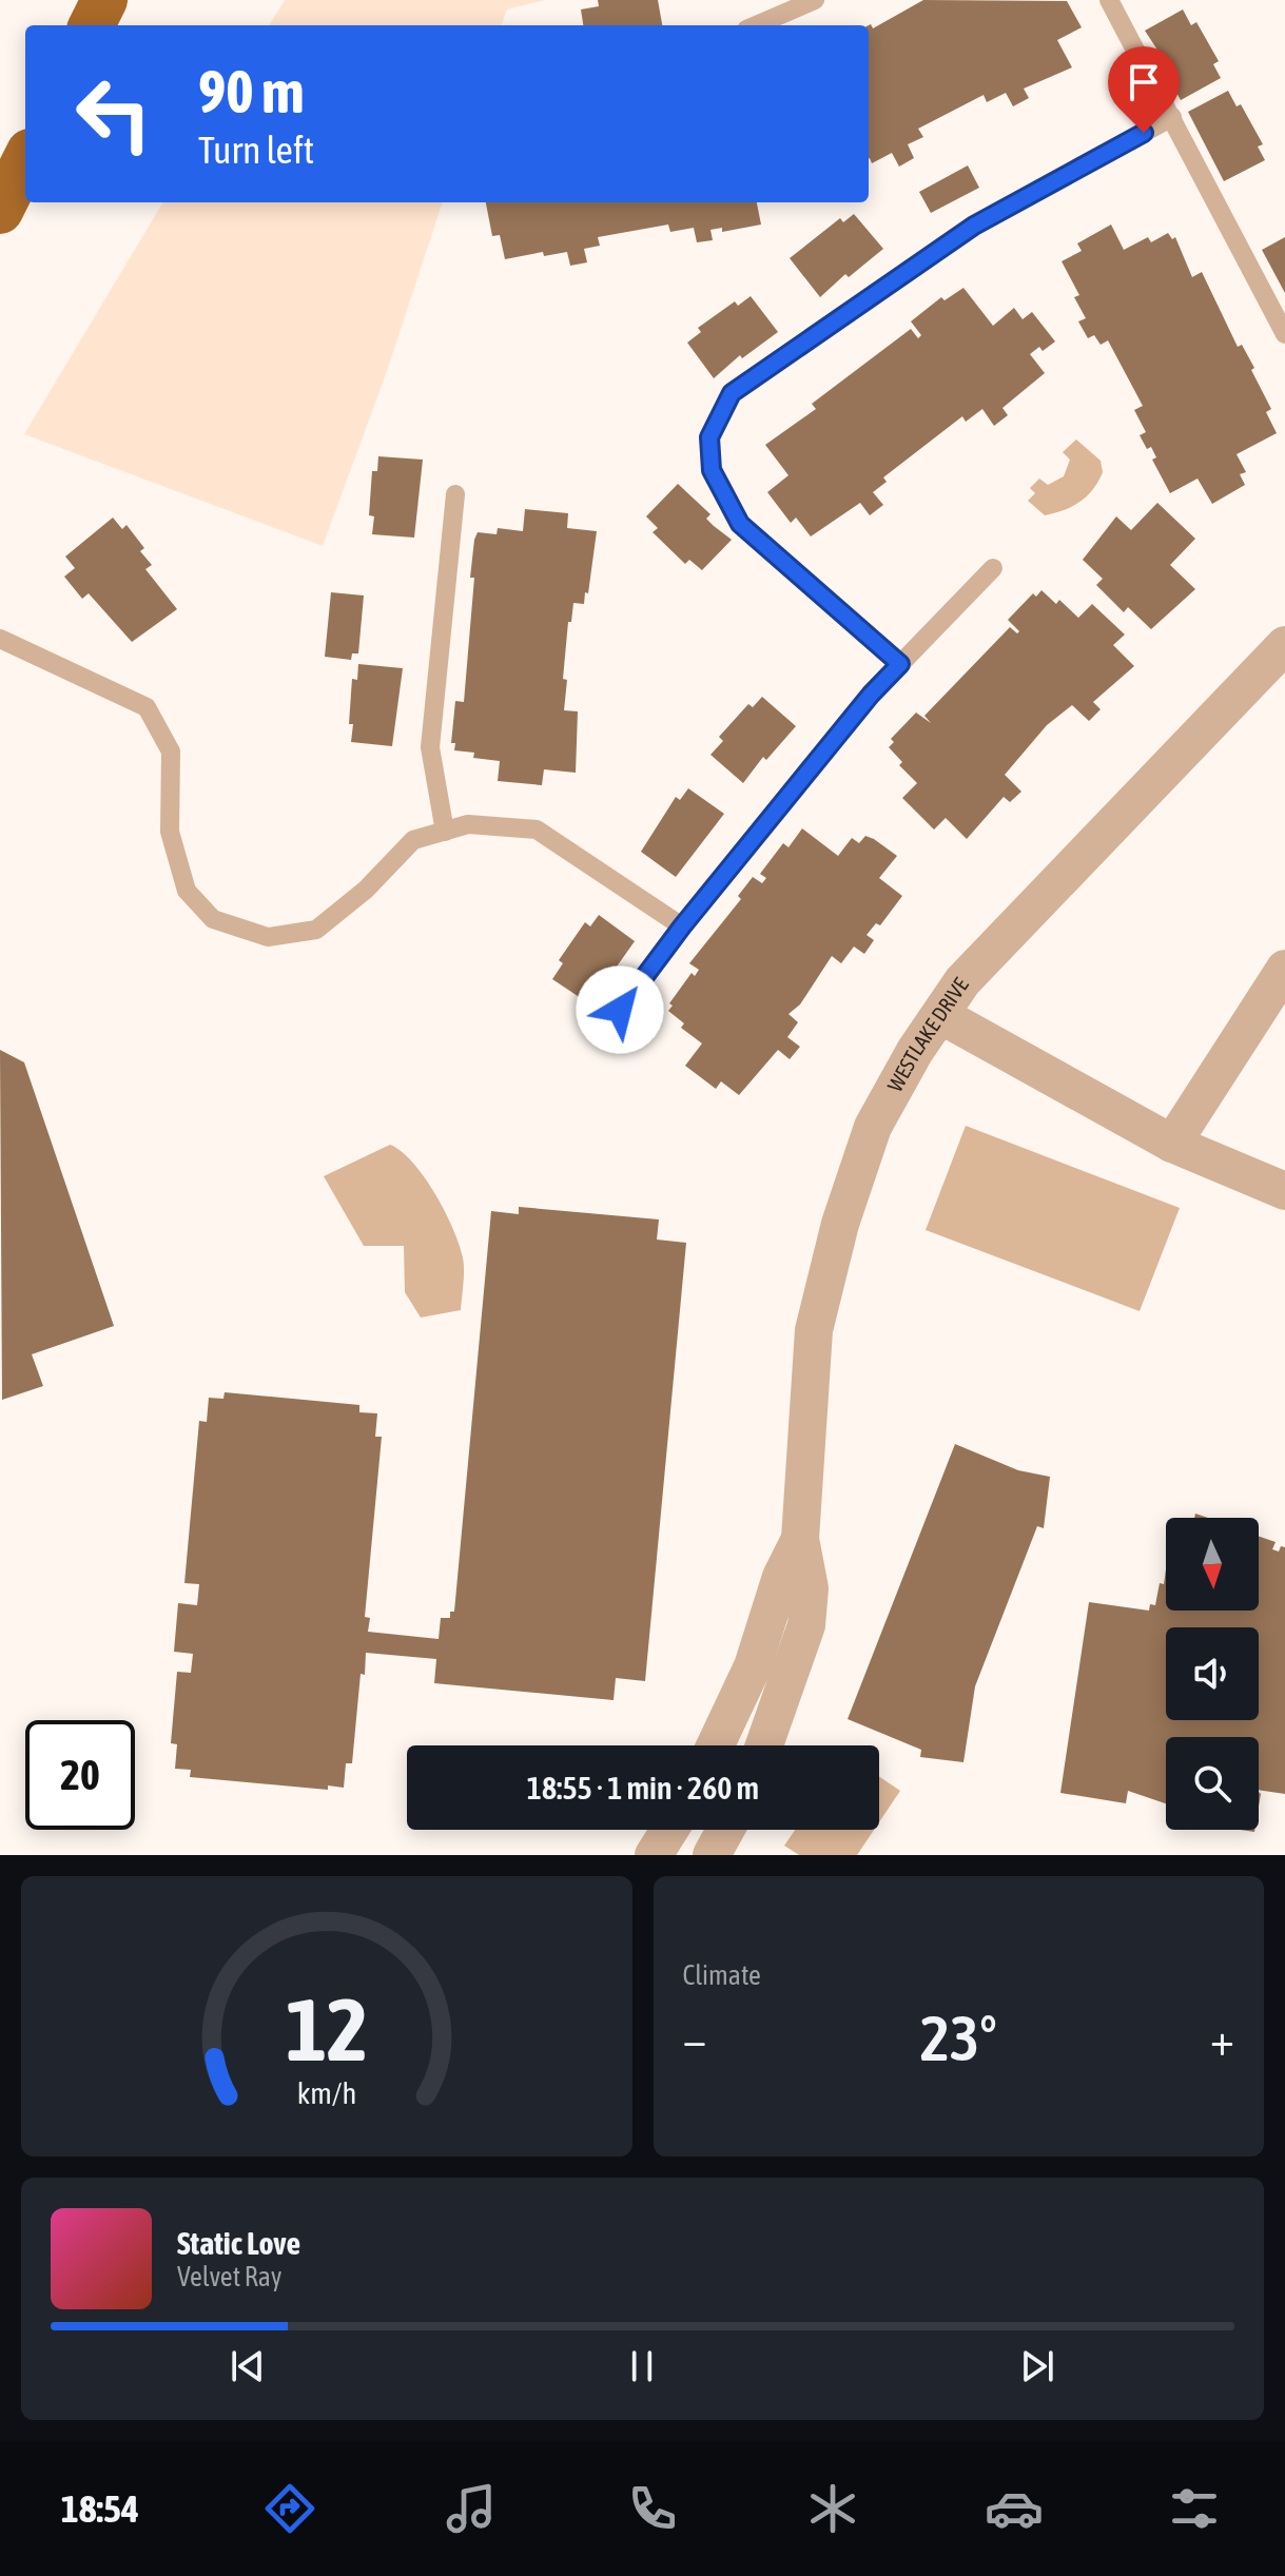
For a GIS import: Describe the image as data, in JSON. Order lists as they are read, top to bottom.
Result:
{
  "streets": {
    "street": ["WESTLAKE DRIVE"]
  },
  "north": "bottom",
  "page": {
    "turn": ["90 m", "Turn left"],
    "limit": "20",
    "trip": "18:55 · 1 min · 260 m",
    "tile": "Climate",
    "heat": ["−", "23°", "+"],
    "song": ["Static Love", "Velvet Ray"],
    "tabs": "18:54",
    "gauge": ["12", "km/h"]
  }
}
